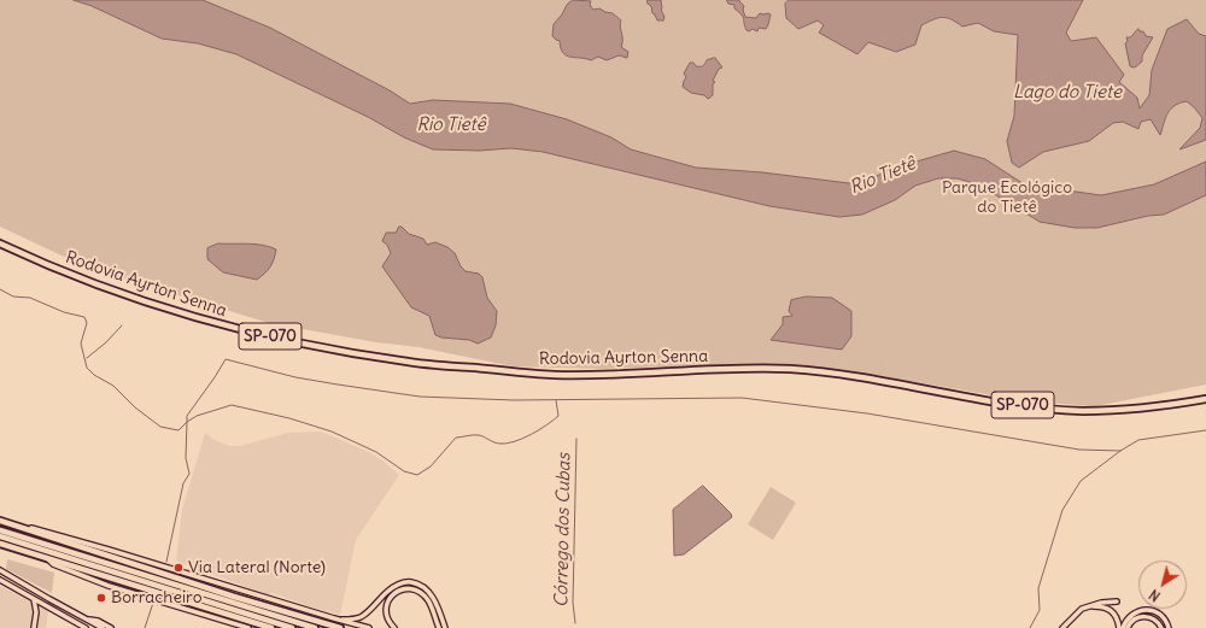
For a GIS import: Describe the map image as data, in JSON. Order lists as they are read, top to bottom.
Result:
{
  "streets": {
    "highway": ["Rodovia Ayrton Senna", "SP-070"]
  },
  "water": ["Lago do Tiete", "Rio Tietê", "Córrego dos Cubas"],
  "parks": ["Parque Ecológico do Tietê"],
  "places": ["Via Lateral (Norte)", "Borracheiro"],
  "north": "bottom left"
}
